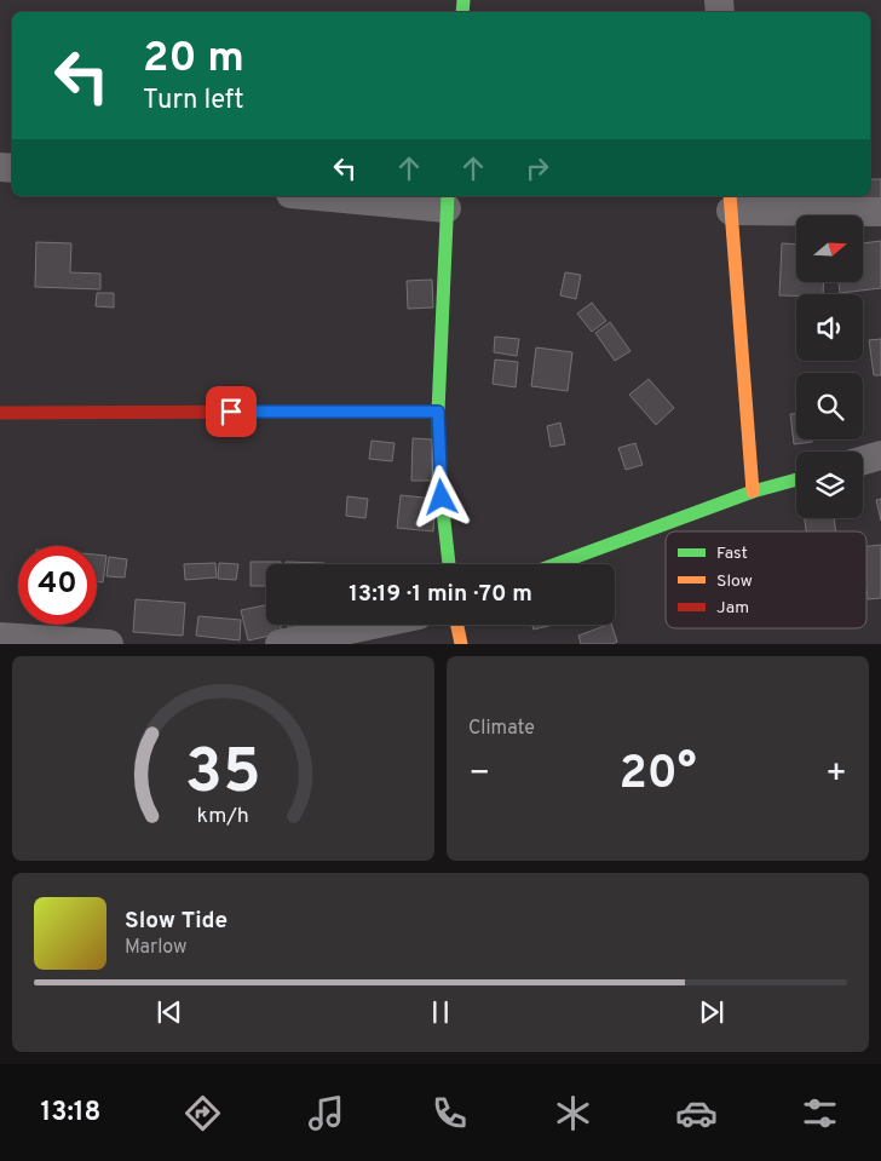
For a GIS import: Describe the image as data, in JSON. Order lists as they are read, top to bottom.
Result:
{
  "legend": ["Fast", "Slow", "Jam"],
  "north": "right",
  "page": {
    "turn": ["20 m", "Turn left"],
    "limit": "40",
    "trip": "13:19 · 1 min · 70 m",
    "tile": "Climate",
    "heat": ["−", "20°", "+"],
    "song": ["Slow Tide", "Marlow"],
    "tabs": "13:18",
    "gauge": ["35", "km/h"]
  }
}
